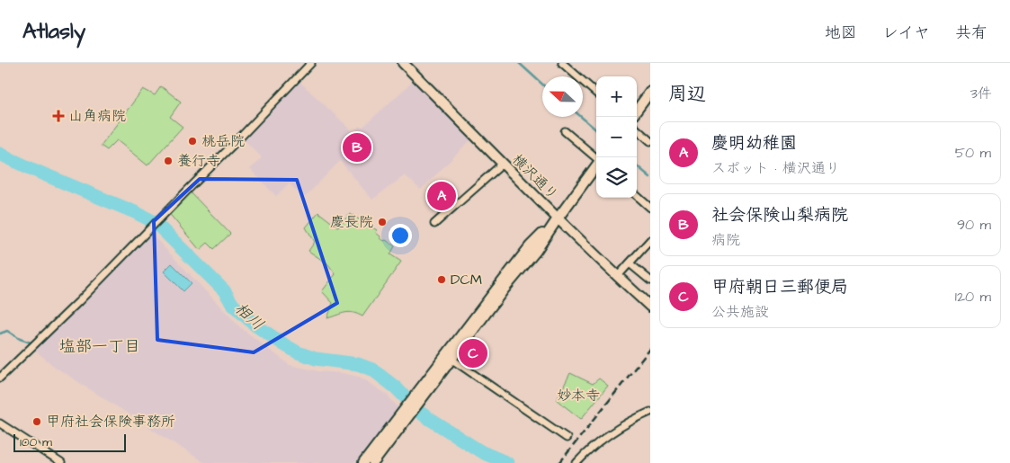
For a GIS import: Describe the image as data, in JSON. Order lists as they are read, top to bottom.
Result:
{
  "streets": {
    "street": ["横沢通り"]
  },
  "districts": ["塩部一丁目"],
  "water": ["相川"],
  "parks": ["妙本寺"],
  "places": {
    "health": ["山角病院"],
    "other": [
      "桃岳院",
      "養行寺",
      "慶長院",
      "DCM",
      "甲府社会保険事務所"
    ]
  },
  "scale_bar": "100 m",
  "north": "left",
  "page": {
    "header": "Atlasly",
    "nav": ["地図", "レイヤ", "共有"],
    "heading": ["周辺", "3件"],
    "map_buttons": ["+", "−"],
    "list": [
      {
        "mark": "A",
        "name": "慶明幼稚園",
        "note": "スポット · 横沢通り",
        "value": "50 m"
      },
      {
        "mark": "B",
        "name": "社会保険山梨病院",
        "note": "病院",
        "value": "90 m"
      },
      {
        "mark": "C",
        "name": "甲府朝日三郵便局",
        "note": "公共施設",
        "value": "120 m"
      }
    ],
    "pins": ["B", "A", "C"],
    "scale": "100 m"
  }
}
